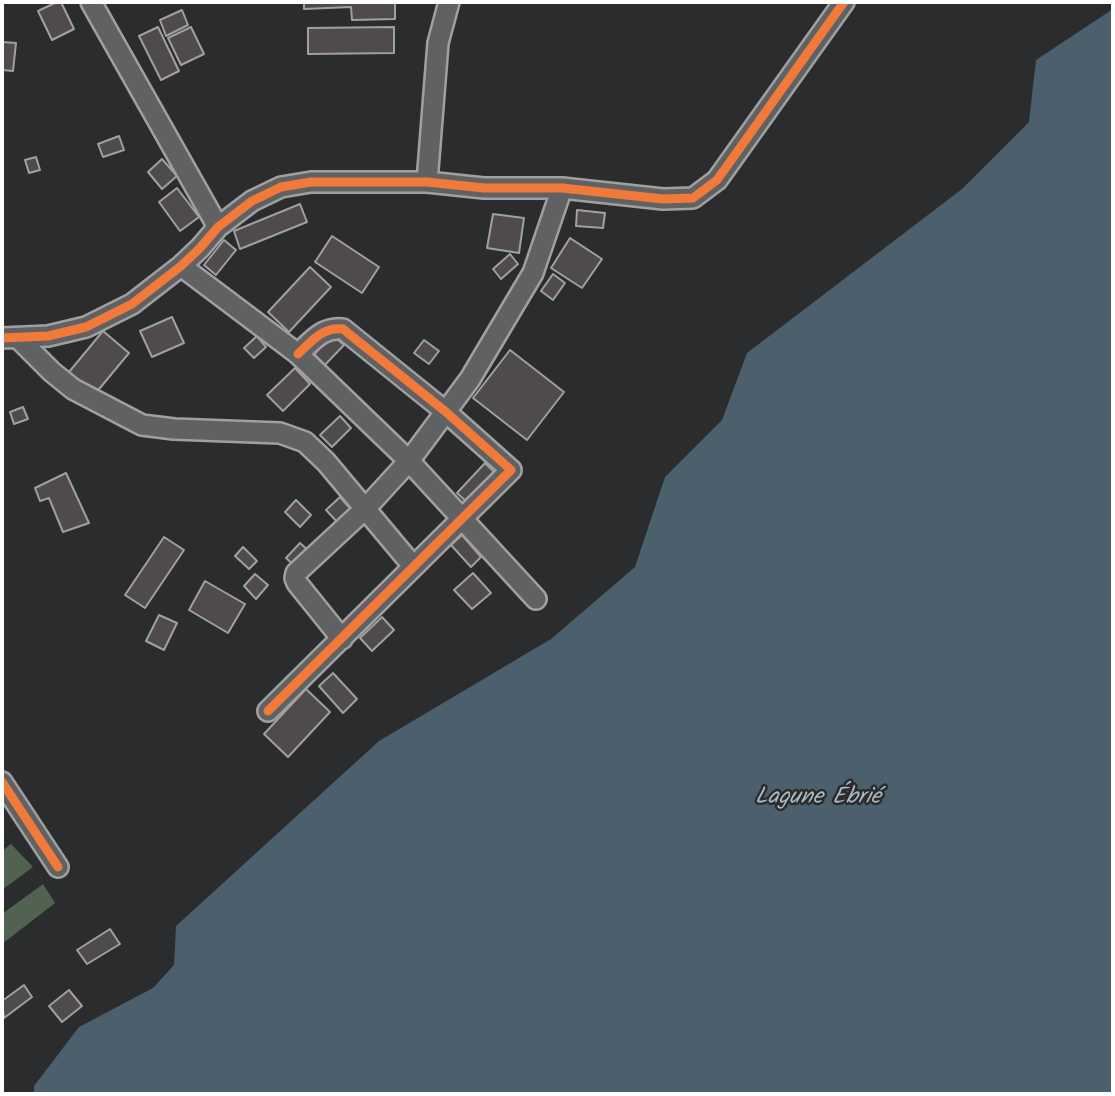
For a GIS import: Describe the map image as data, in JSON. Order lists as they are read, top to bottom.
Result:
{
  "water": ["Lagune Ébrié"]
}
